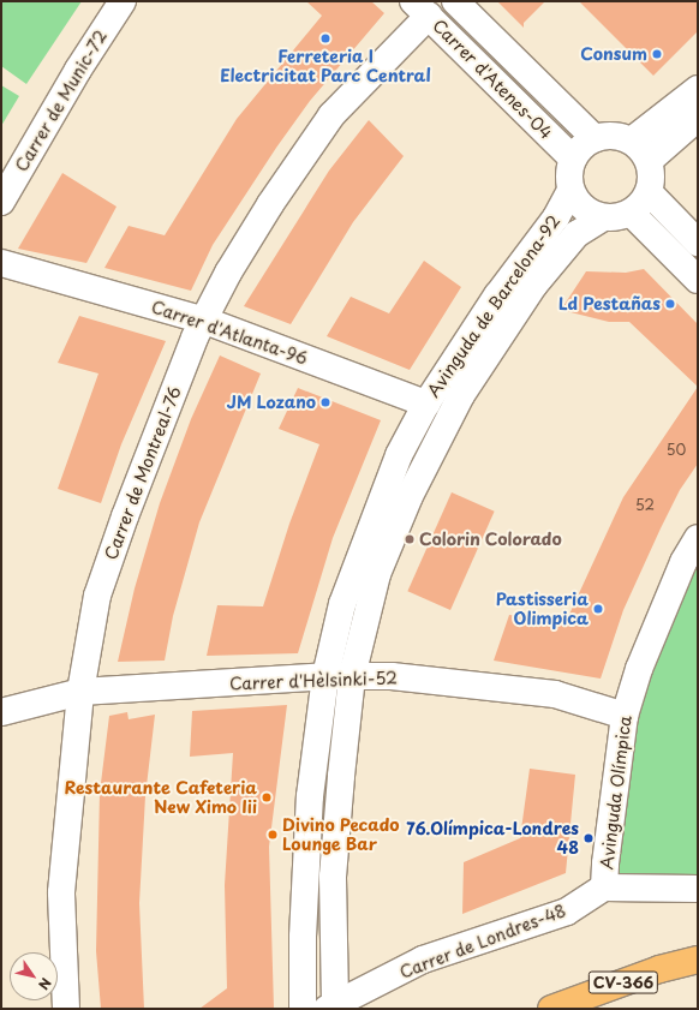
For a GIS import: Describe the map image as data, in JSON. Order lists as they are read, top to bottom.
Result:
{
  "streets": {
    "main road": ["CV-366"],
    "street": [
      "Carrer d'Atenes-04",
      "Carrer de Munic-72",
      "Avinguda de Barcelona-92",
      "Carrer d'Atlanta-96",
      "Carrer de Montreal-76",
      "Carrer d'Hèlsinki-52",
      "Avinguda Olímpica",
      "Carrer de Londres-48"
    ]
  },
  "crossings": [
    ["Carrer d'Atenes-04", "Avinguda de Barcelona-92"],
    ["Carrer d'Atenes-04", "Carrer de Montreal-76"],
    ["Avinguda de Barcelona-92", "Carrer d'Atlanta-96"],
    ["Avinguda de Barcelona-92", "Carrer d'Hèlsinki-52"],
    ["Avinguda de Barcelona-92", "Carrer de Londres-48"],
    ["Carrer d'Atlanta-96", "Carrer de Montreal-76"],
    ["Carrer de Montreal-76", "Carrer d'Hèlsinki-52"],
    ["Carrer d'Hèlsinki-52", "Avinguda Olímpica"],
    ["Avinguda Olímpica", "Carrer de Londres-48"]
  ],
  "places": [
    "Ferreteria I Electricitat Parc Central",
    "Consum",
    "Ld Pestañas",
    "JM Lozano",
    "Colorin Colorado",
    "Pastisseria Olimpica",
    "Restaurante Cafeteria New Ximo Iii",
    "Divino Pecado Lounge Bar",
    "76.Olímpica-Londres 48"
  ],
  "house_numbers": ["50", "52"],
  "north": "bottom right"
}
